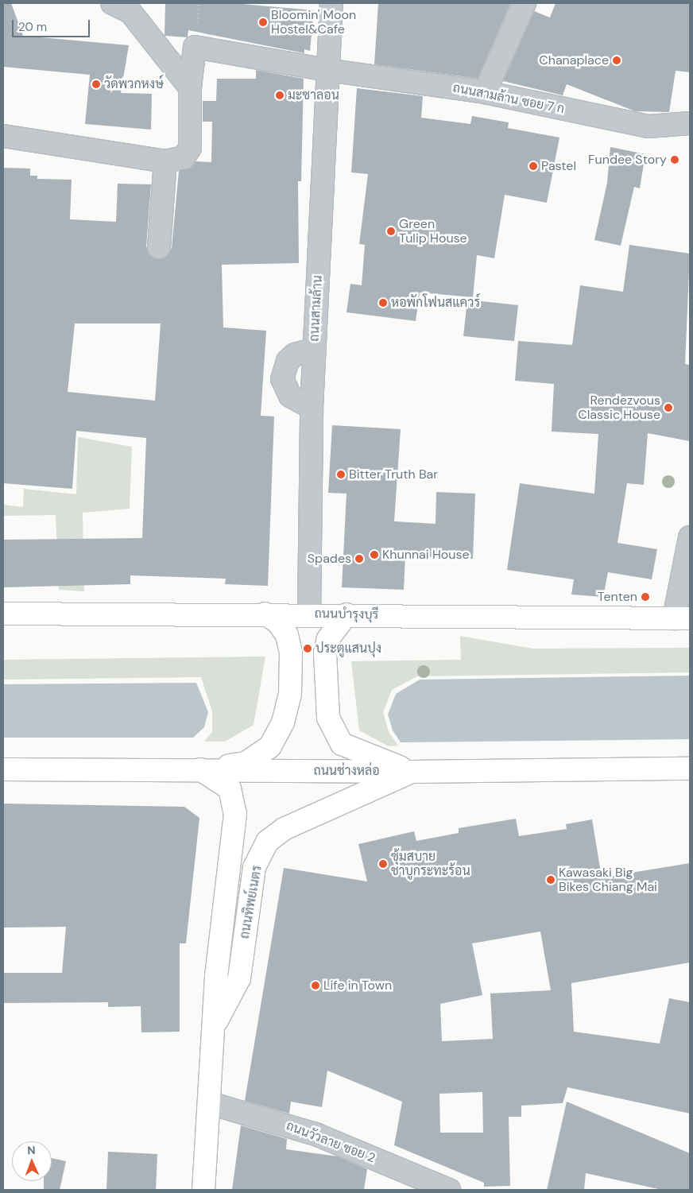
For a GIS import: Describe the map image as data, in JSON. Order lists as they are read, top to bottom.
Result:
{
  "streets": {
    "main road": ["ถนนบำรุงบุรี", "ถนนช่างหล่อ", "ถนนทิพย์เนตร"],
    "street": ["ถนนสามล้าน ซอย 7 ก", "ถนนสามล้าน", "ถนนวัวลาย ซอย 2"]
  },
  "crossings": [
    ["ถนนสามล้าน ซอย 7 ก", "ถนนสามล้าน"],
    ["ถนนสามล้าน", "ถนนบำรุงบุรี"],
    ["ถนนช่างหล่อ", "ถนนทิพย์เนตร"],
    ["ถนนทิพย์เนตร", "ถนนวัวลาย ซอย 2"]
  ],
  "places": [
    "Bloomin' Moon Hostel&Cafe",
    "Chanaplace",
    "วัดพวกหงษ์",
    "มะซาลอน",
    "Fundee Story",
    "Pastel",
    "Green Tulip House",
    "หอพักโฟนสแควร์",
    "Rendezvous Classic House",
    "Bitter Truth Bar",
    "Khunnai House",
    "Spades",
    "Tenten",
    "ประตูแสนปุง",
    "ซุ้มสบาย ชาบูกระทะร้อน",
    "Kawasaki Big Bikes Chiang Mai",
    "Life in Town"
  ],
  "scale_bar": "20 m",
  "north": "top"
}
